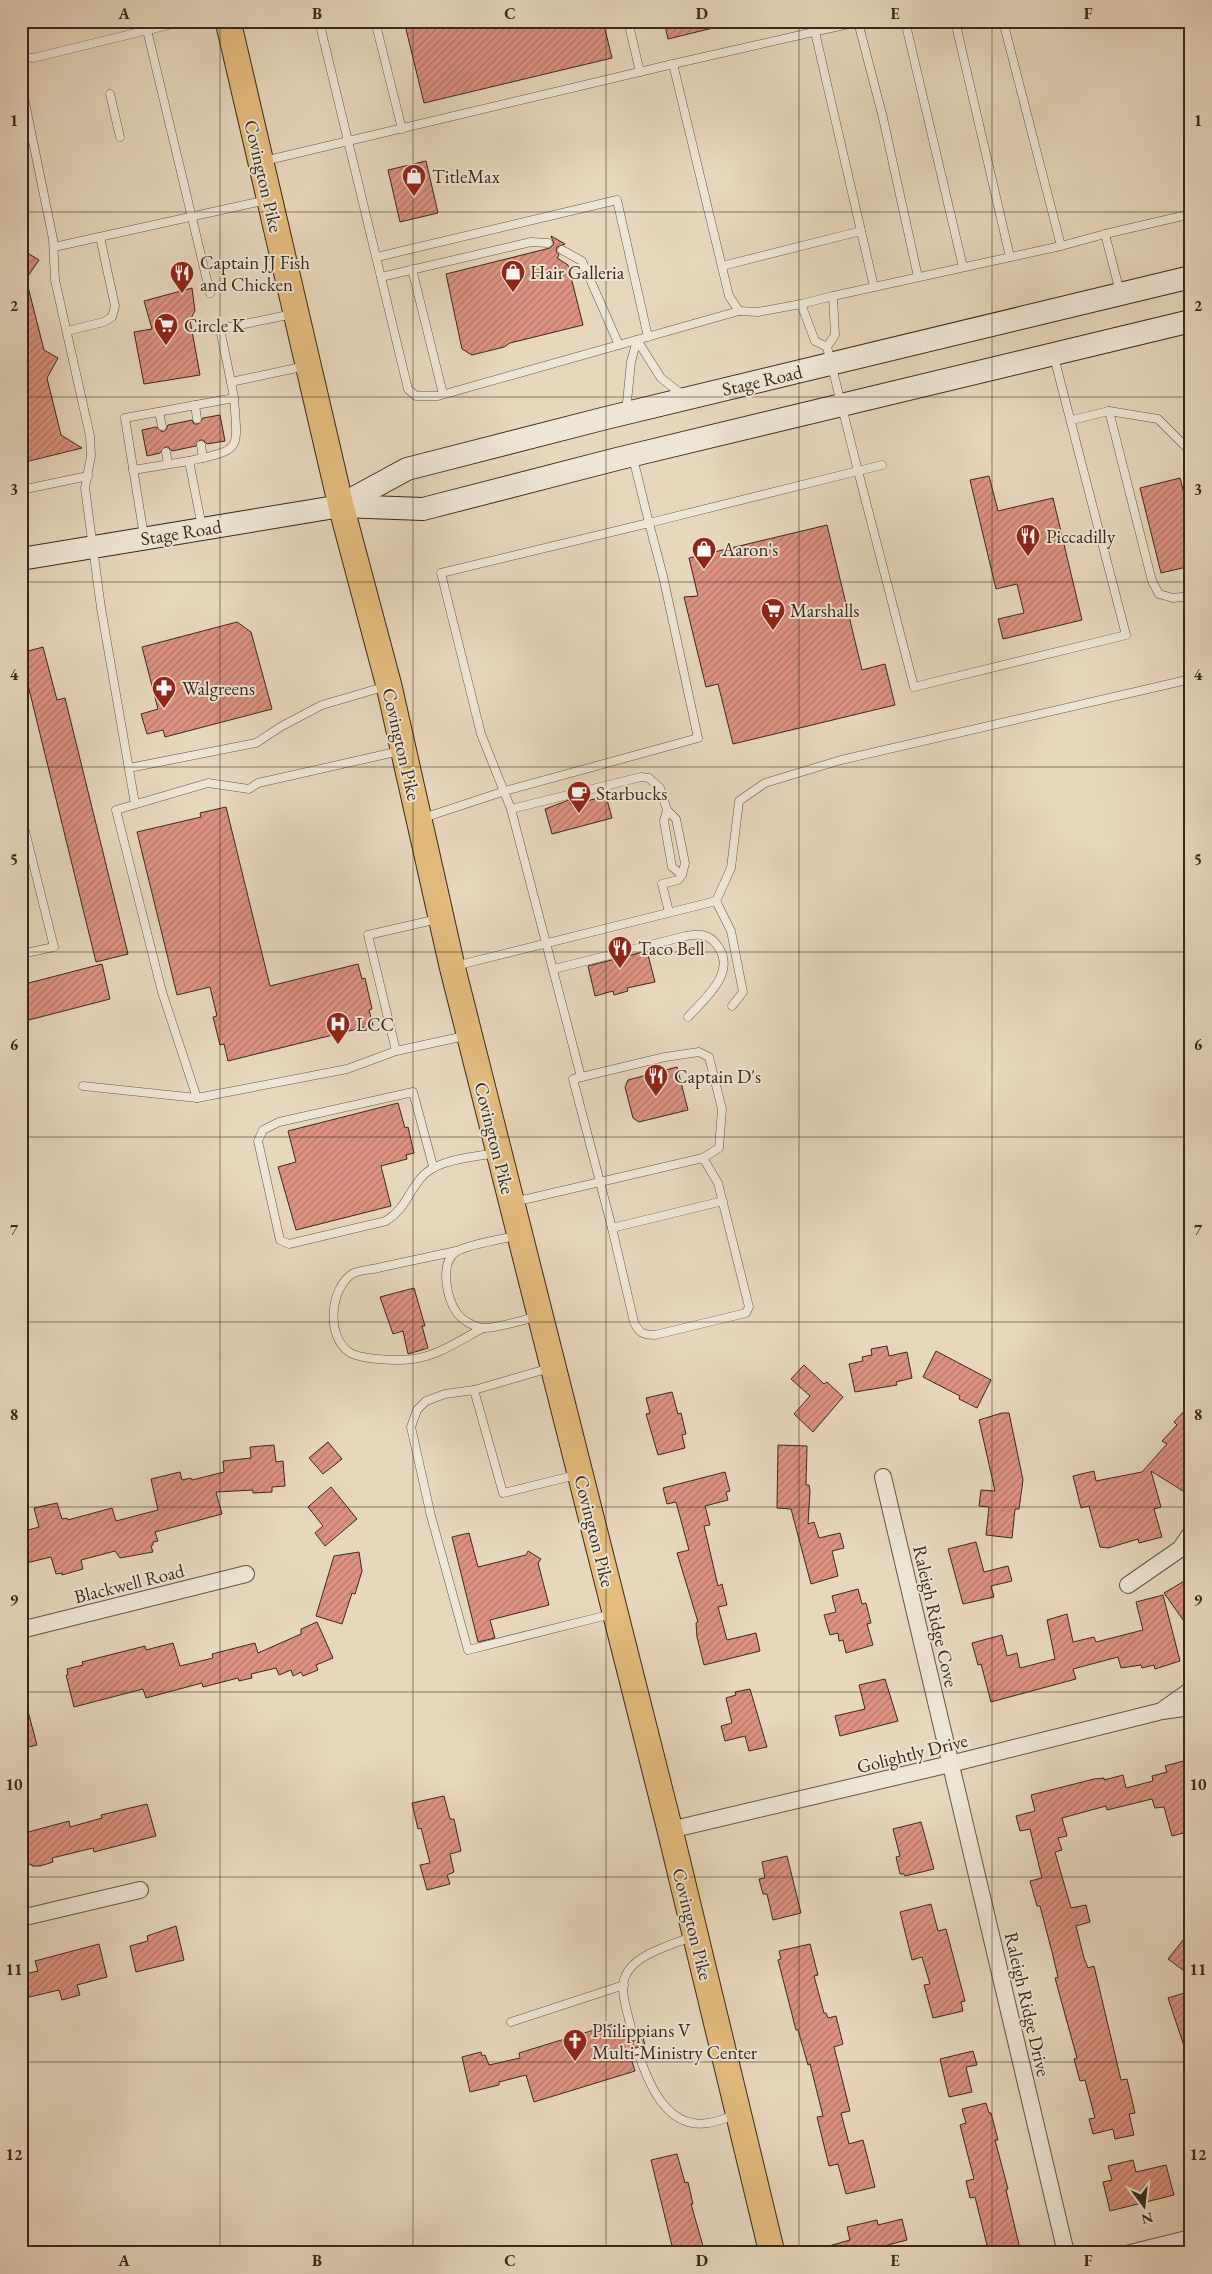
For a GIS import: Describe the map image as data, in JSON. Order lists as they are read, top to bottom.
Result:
{
  "streets": {
    "main road": ["Covington Pike", "Stage Road"],
    "street": [
      "Blackwell Road",
      "Raleigh Ridge Cove",
      "Golightly Drive",
      "Raleigh Ridge Drive"
    ]
  },
  "crossings": [
    ["Covington Pike", "Stage Road"],
    ["Covington Pike", "Golightly Drive"],
    ["Raleigh Ridge Cove", "Golightly Drive"],
    ["Raleigh Ridge Cove", "Raleigh Ridge Drive"],
    ["Golightly Drive", "Raleigh Ridge Drive"]
  ],
  "places": {
    "shop": ["TitleMax", "Hair Galleria", "Aaron's"],
    "restaurant": [
      "Captain JJ Fish and Chicken",
      "Piccadilly",
      "Taco Bell",
      "Captain D's"
    ],
    "supermarket": ["Circle K", "Marshalls"],
    "pharmacy": ["Walgreens"],
    "cafe": ["Starbucks"],
    "hospital": ["LCC"],
    "church": ["Philippians V Multi-Ministry Center"]
  },
  "north": "bottom",
  "grid": {
    "columns": [
      "A",
      "B",
      "C",
      "D",
      "E",
      "F"
    ],
    "rows": [
      "1",
      "2",
      "3",
      "4",
      "5",
      "6",
      "7",
      "8",
      "9",
      "10",
      "11",
      "12"
    ]
  }
}
